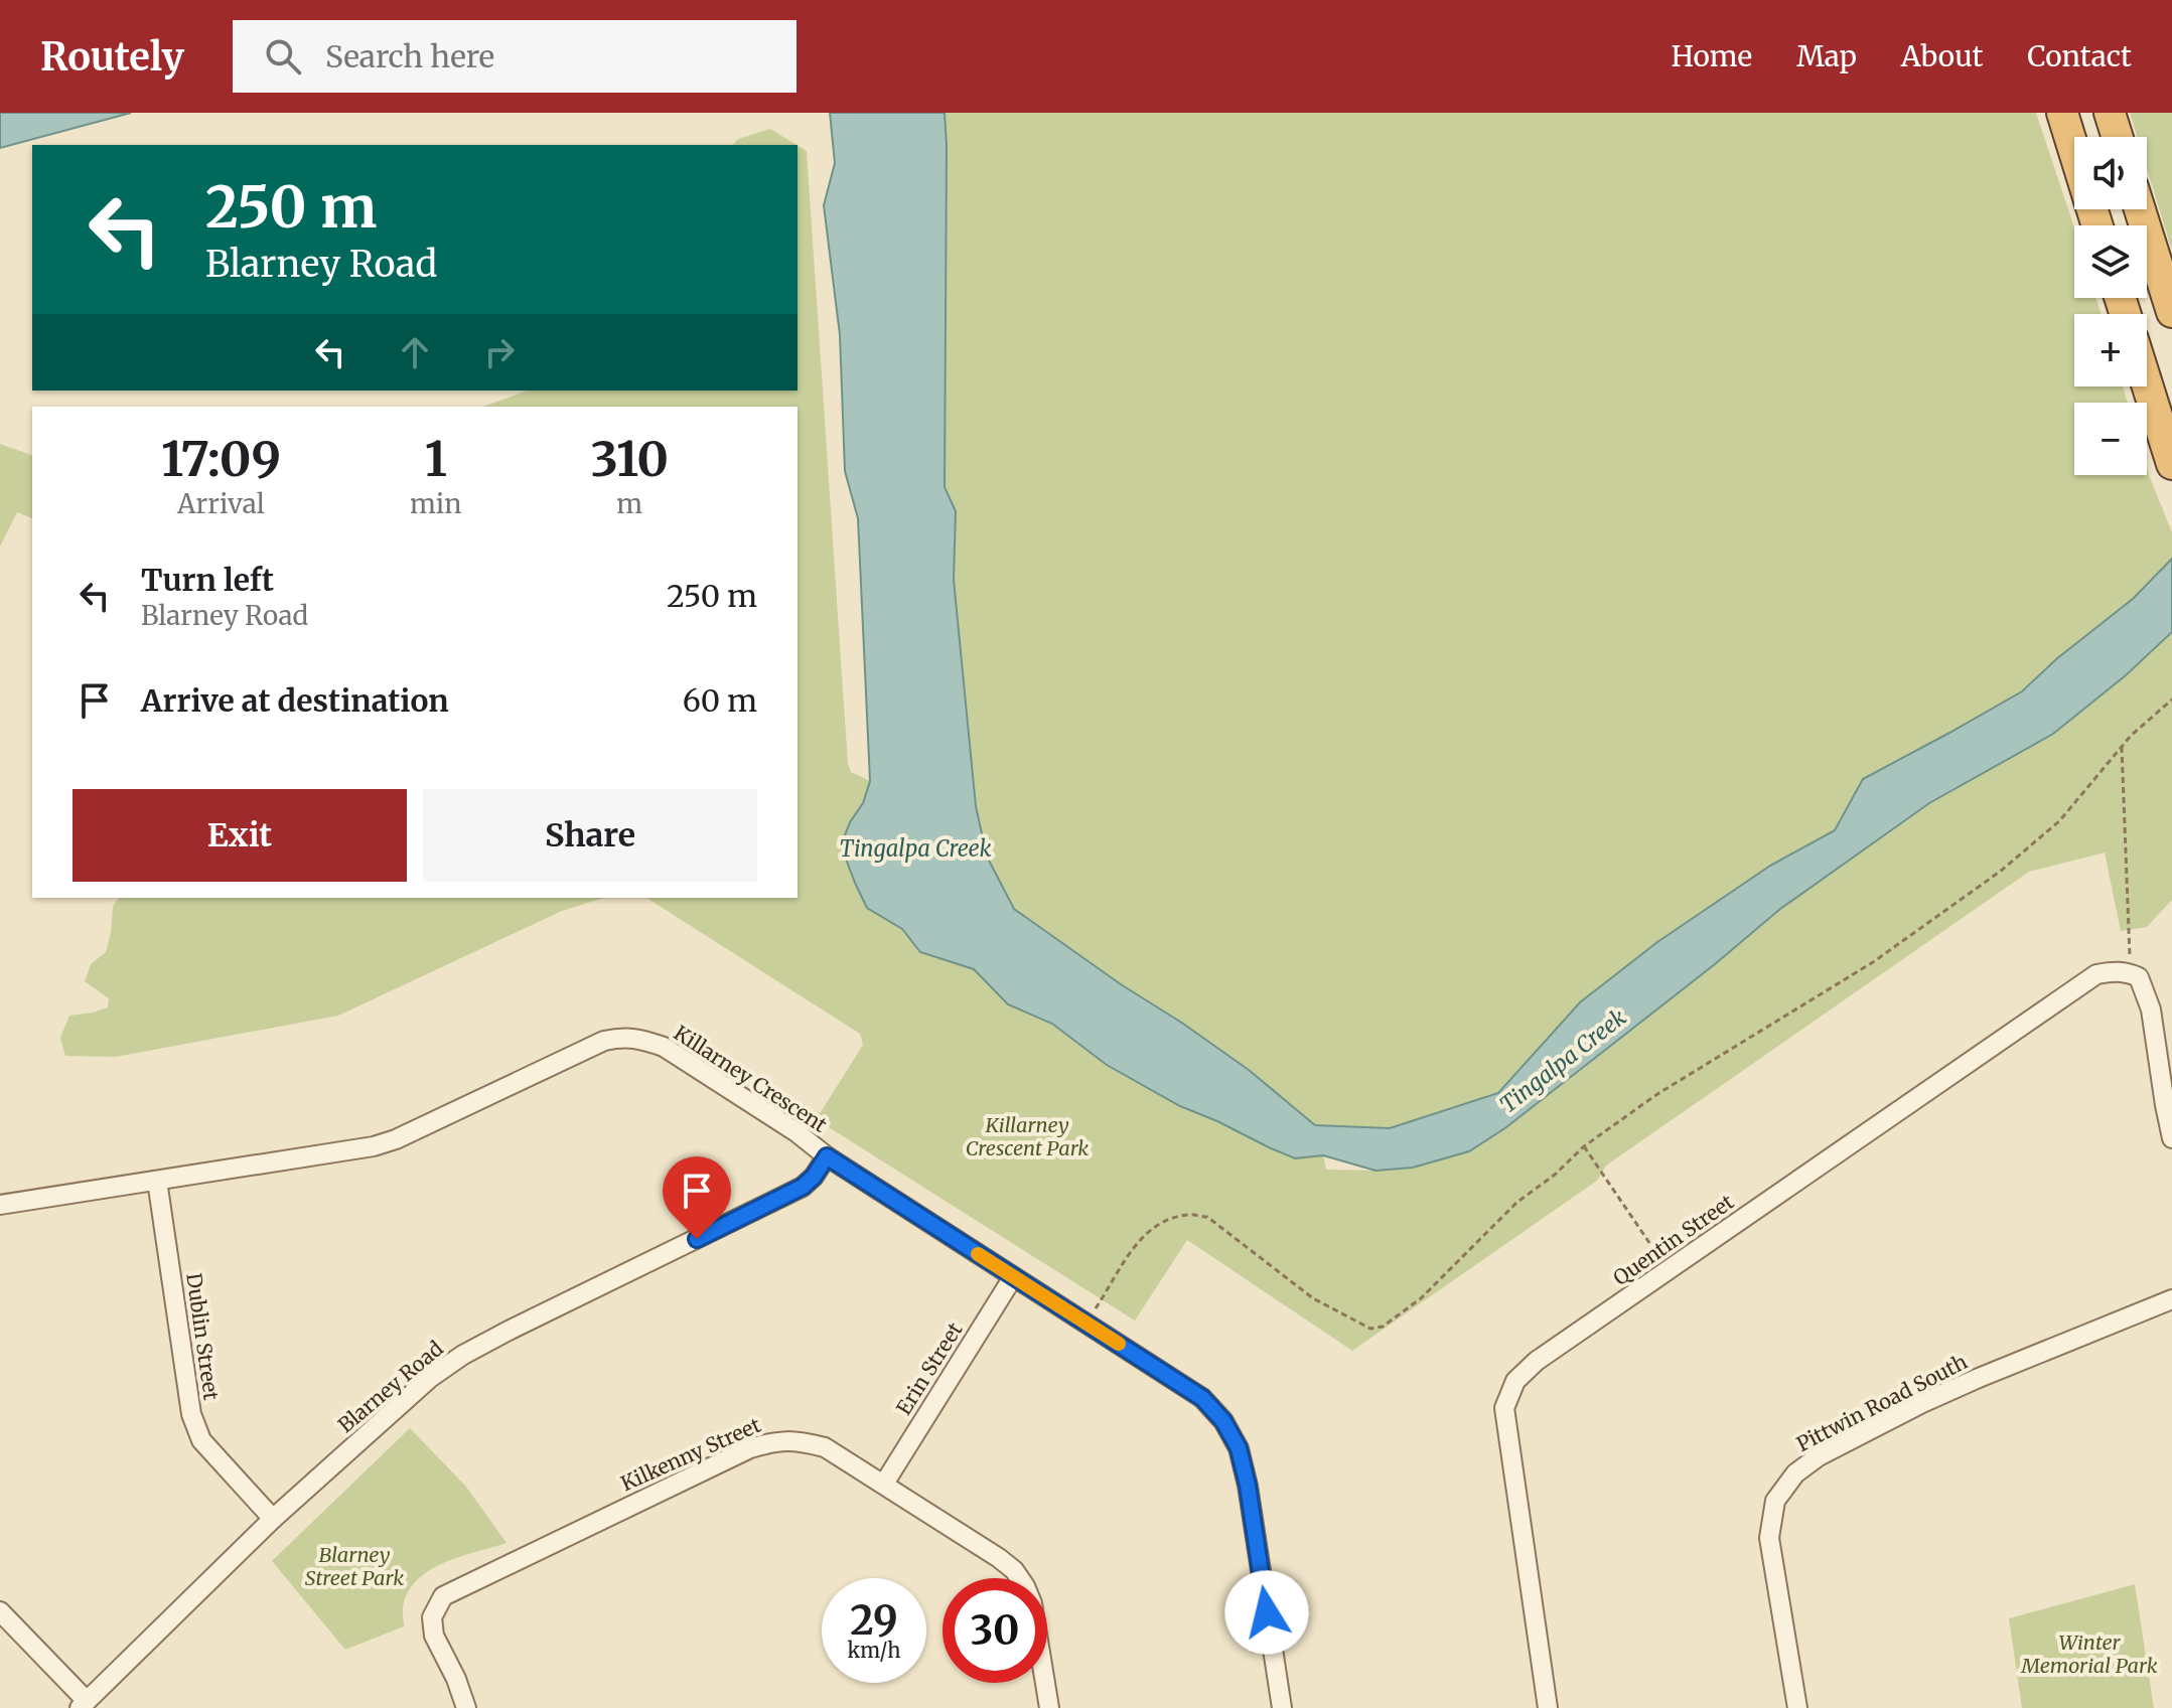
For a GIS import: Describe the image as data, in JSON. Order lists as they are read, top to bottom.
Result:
{
  "streets": {
    "street": [
      "Killarney Crescent",
      "Quentin Street",
      "Dublin Street",
      "Erin Street",
      "Blarney Road",
      "Pittwin Road South",
      "Kilkenny Street"
    ]
  },
  "crossings": [
    ["Killarney Crescent", "Dublin Street"],
    ["Killarney Crescent", "Erin Street"],
    ["Killarney Crescent", "Blarney Road"],
    ["Dublin Street", "Blarney Road"],
    ["Erin Street", "Kilkenny Street"]
  ],
  "water": ["Tingalpa Creek"],
  "parks": ["Killarney Crescent Park", "Blarney Street Park", "Winter Memorial Park"],
  "page": {
    "header": "Routely",
    "search": "Search here",
    "nav": [
      "Home",
      "Map",
      "About",
      "Contact"
    ],
    "map_buttons": ["+", "−"],
    "turn": ["250 m", "Blarney Road"],
    "eta": [
      "17:09",
      "Arrival",
      "1",
      "min",
      "310",
      "m"
    ],
    "list": [
      {
        "name": "Turn left",
        "note": "Blarney Road",
        "value": "250 m"
      },
      {
        "name": "Arrive at destination",
        "value": "60 m"
      }
    ],
    "buttons": ["Exit", "Share"],
    "speed": "29 km/h",
    "limit": "30"
  }
}
